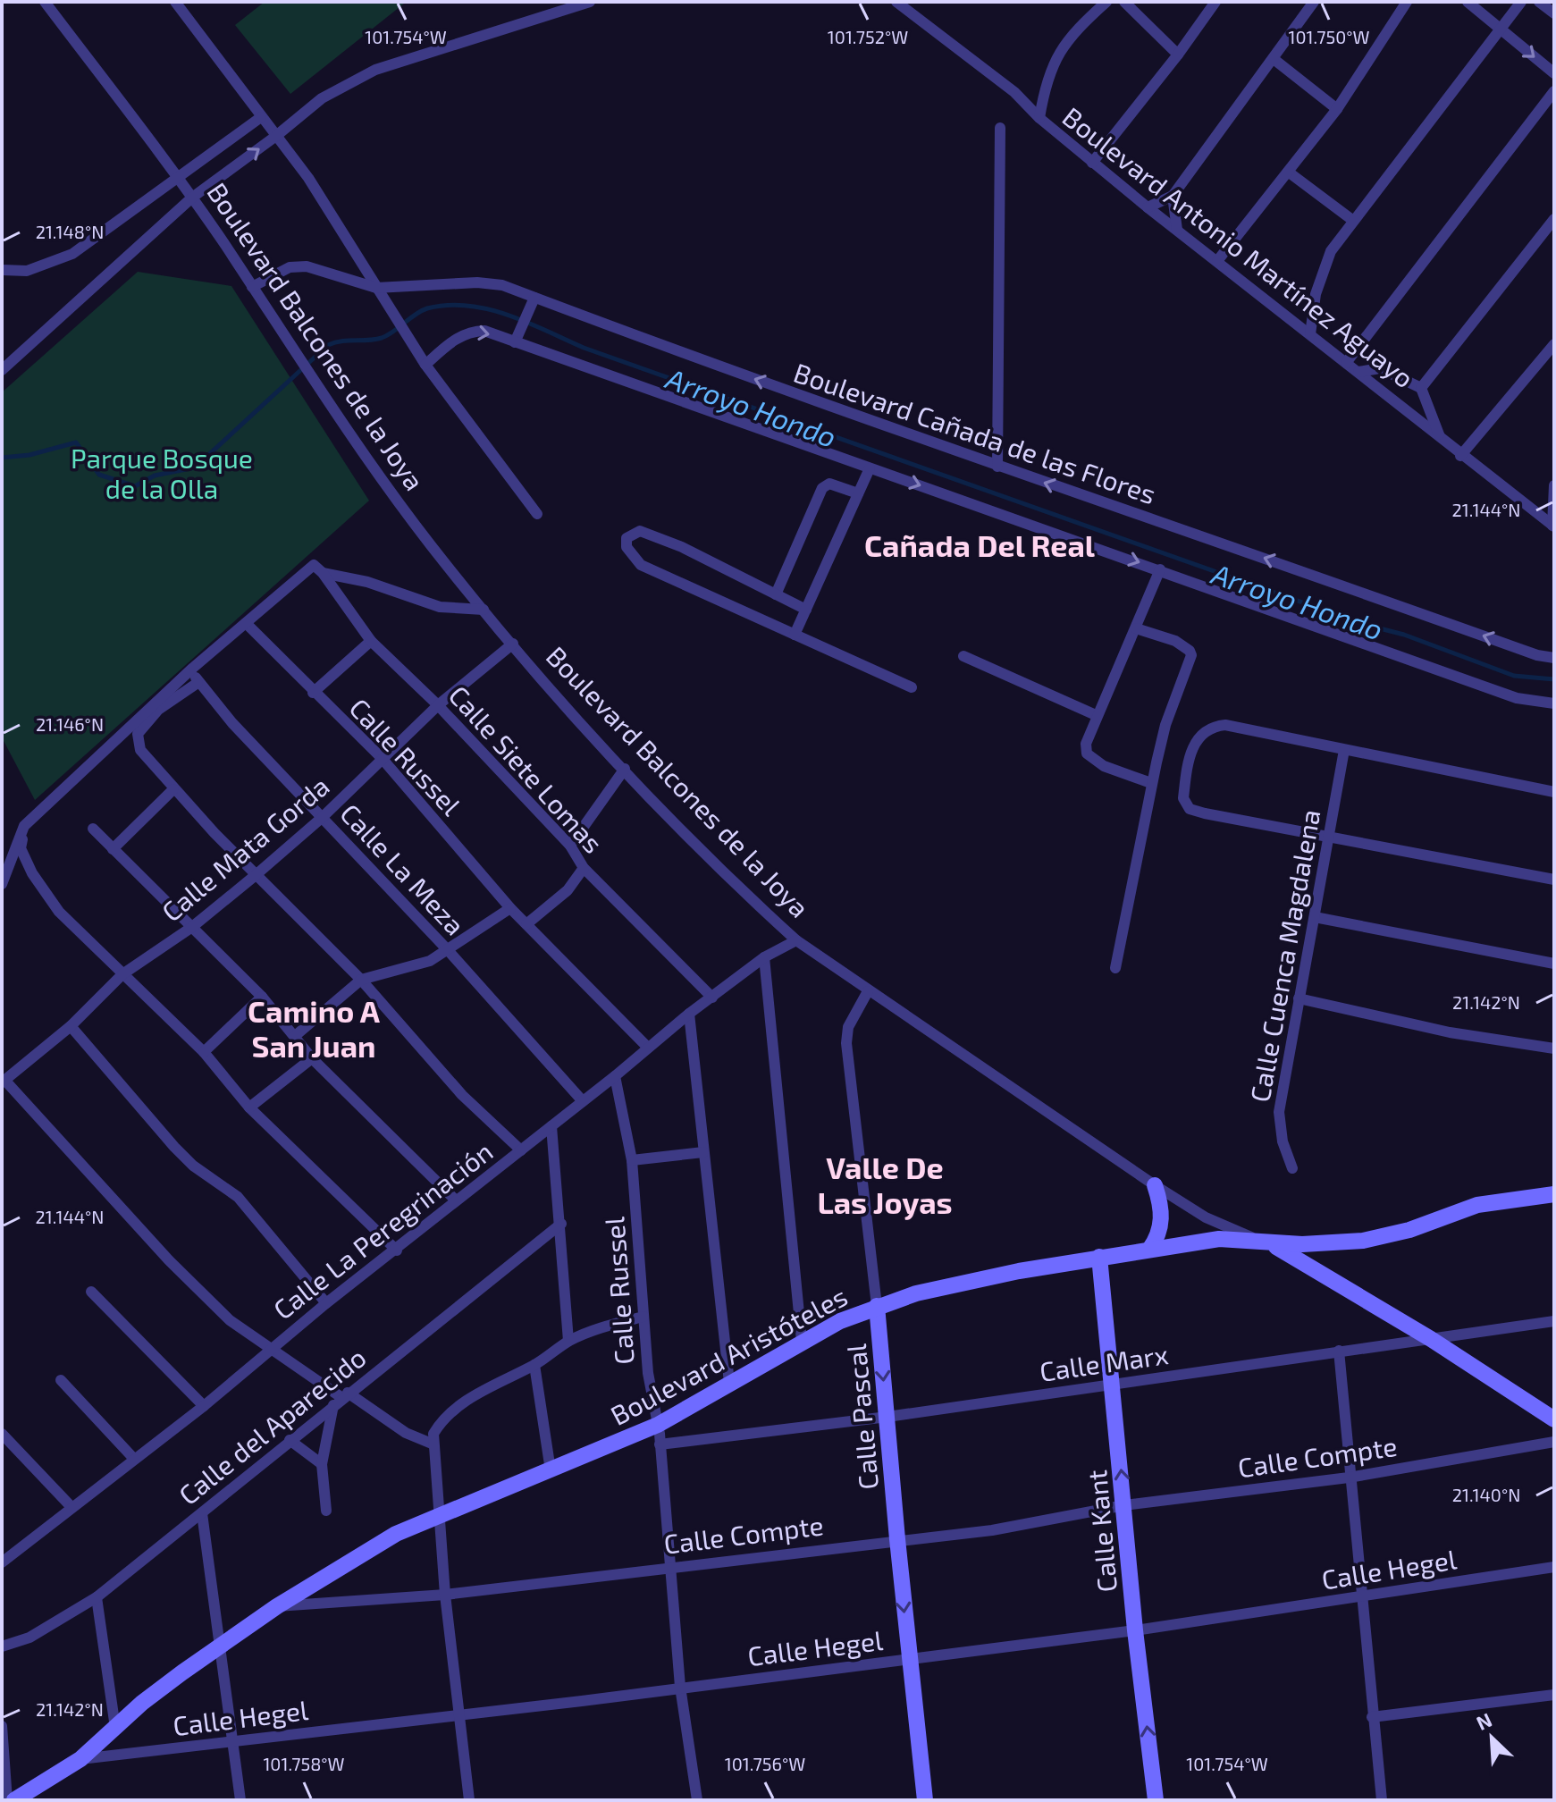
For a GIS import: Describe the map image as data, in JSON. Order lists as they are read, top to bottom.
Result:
{
  "streets": {
    "street": [
      "Boulevard Antonio Martínez Aguayo",
      "Boulevard Balcones de la Joya",
      "Boulevard Cañada de las Flores",
      "Calle Russel",
      "Calle Siete Lomas",
      "Calle Mata Gorda",
      "Calle La Meza",
      "Calle Cuenca Magdalena",
      "Calle La Peregrinación",
      "Boulevard Aristóteles",
      "Calle Marx",
      "Calle Pascal",
      "Calle del Aparecido",
      "Calle Compte",
      "Calle Kant",
      "Calle Hegel"
    ]
  },
  "crossings": [
    ["Boulevard Balcones de la Joya", "Calle Mata Gorda"],
    ["Boulevard Balcones de la Joya", "Calle La Peregrinación"],
    ["Boulevard Balcones de la Joya", "Boulevard Aristóteles"],
    ["Boulevard Balcones de la Joya", "Calle Marx"],
    ["Boulevard Balcones de la Joya", "Calle Pascal"],
    ["Calle Russel", "Calle Mata Gorda"],
    ["Calle Russel", "Calle La Peregrinación"],
    ["Calle Russel", "Boulevard Aristóteles"],
    ["Calle Russel", "Calle Marx"],
    ["Calle Russel", "Calle Compte"],
    ["Calle Russel", "Calle Hegel"],
    ["Calle Siete Lomas", "Calle Mata Gorda"],
    ["Calle Siete Lomas", "Calle La Peregrinación"],
    ["Calle Mata Gorda", "Calle La Meza"],
    ["Calle La Meza", "Calle La Peregrinación"],
    ["Boulevard Aristóteles", "Calle Pascal"],
    ["Boulevard Aristóteles", "Calle Compte"],
    ["Boulevard Aristóteles", "Calle Kant"],
    ["Boulevard Aristóteles", "Calle Hegel"],
    ["Calle Marx", "Calle Pascal"],
    ["Calle Marx", "Calle Kant"],
    ["Calle Pascal", "Calle Compte"],
    ["Calle Pascal", "Calle Hegel"],
    ["Calle Compte", "Calle Kant"],
    ["Calle Kant", "Calle Hegel"]
  ],
  "one_way": ["Calle Kant"],
  "districts": ["Cañada Del Real", "Camino A San Juan", "Valle De Las Joyas"],
  "water": ["Arroyo Hondo"],
  "parks": ["Parque Bosque de la Olla"],
  "north": "top left",
  "coordinates": [
    "101.754°W",
    "101.750°W",
    "101.752°W",
    "21.148°N",
    "21.144°N",
    "21.146°N",
    "21.142°N",
    "21.140°N",
    "101.758°W",
    "101.756°W"
  ]
}
